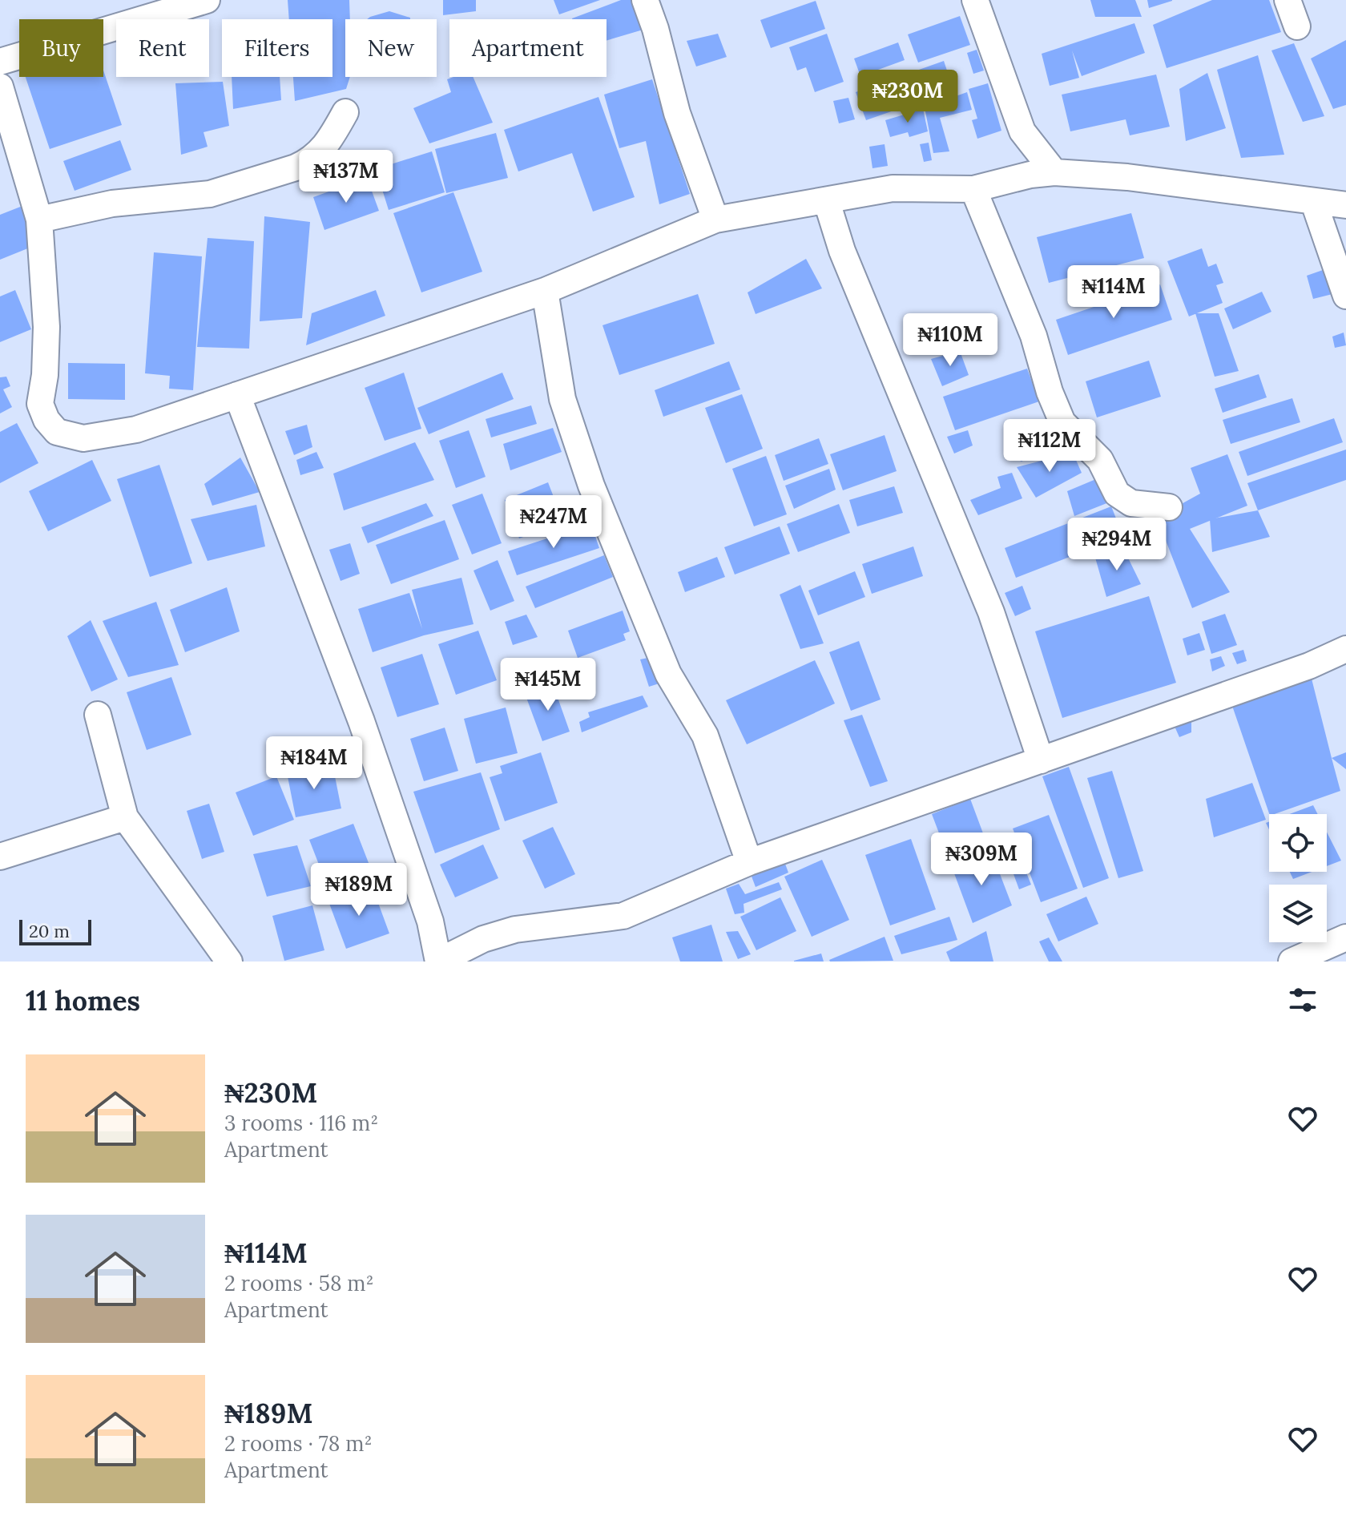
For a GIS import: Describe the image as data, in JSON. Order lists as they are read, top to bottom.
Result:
{
  "scale_bar": "20 m",
  "page": {
    "chip": [
      "Buy",
      "Rent",
      "Filters",
      "New",
      "Apartment"
    ],
    "price": [
      "₦230M",
      "₦137M",
      "₦114M",
      "₦110M",
      "₦112M",
      "₦247M",
      "₦294M",
      "₦145M",
      "₦184M",
      "₦309M",
      "₦189M"
    ],
    "scale": "20 m",
    "heading": "11 homes",
    "list": [
      {
        "name": "₦230M",
        "note": "3 rooms · 116 m² · Apartment"
      },
      {
        "name": "₦114M",
        "note": "2 rooms · 58 m² · Apartment"
      },
      {
        "name": "₦189M",
        "note": "2 rooms · 78 m² · Apartment"
      }
    ]
  }
}
